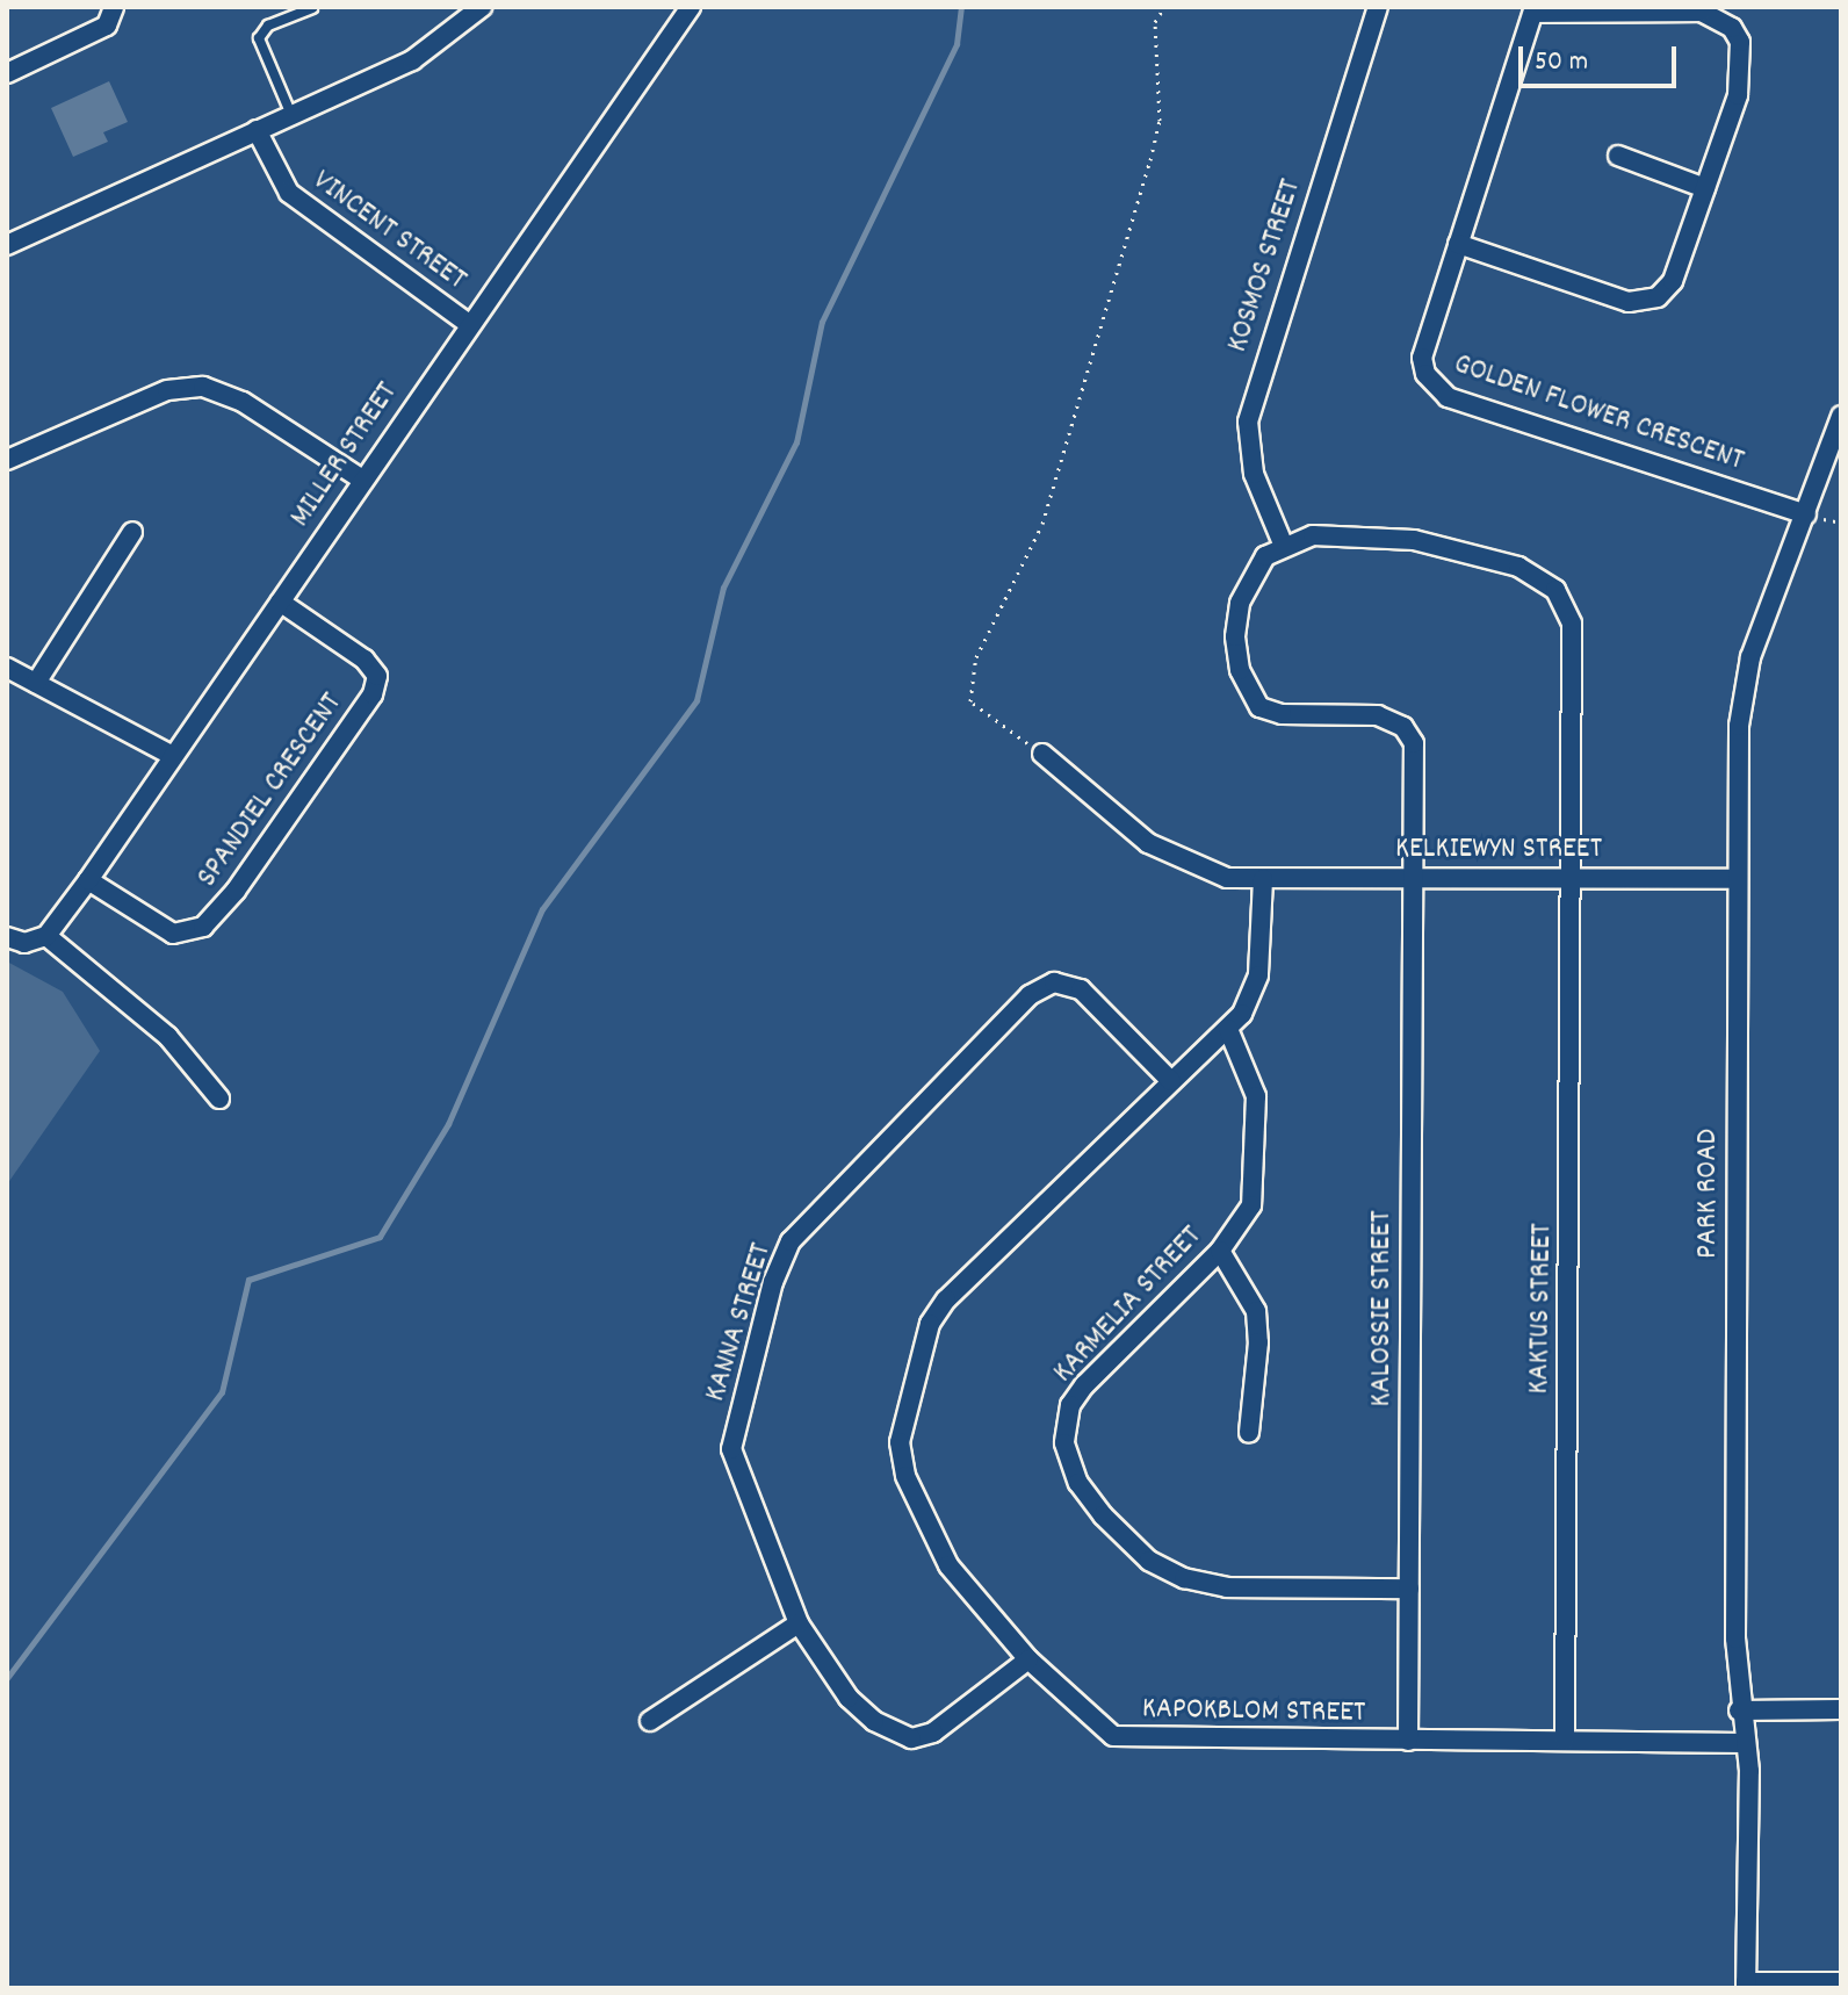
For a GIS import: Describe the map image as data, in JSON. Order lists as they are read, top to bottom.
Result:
{
  "streets": {
    "street": [
      "VINCENT STREET",
      "KOSMOS STREET",
      "GOLDEN FLOWER CRESCENT",
      "MILLER STREET",
      "SPANDIEL CRESCENT",
      "KELKIEWYN STREET",
      "PARK ROAD",
      "KARMELIA STREET",
      "KALOSSIE STREET",
      "KAKTUS STREET",
      "KANNA STREET",
      "KAPOKBLOM STREET"
    ]
  },
  "crossings": [
    ["VINCENT STREET", "MILLER STREET"],
    ["KOSMOS STREET", "KALOSSIE STREET"],
    ["KOSMOS STREET", "KAKTUS STREET"],
    ["GOLDEN FLOWER CRESCENT", "PARK ROAD"],
    ["MILLER STREET", "SPANDIEL CRESCENT"],
    ["KELKIEWYN STREET", "PARK ROAD"],
    ["KELKIEWYN STREET", "KALOSSIE STREET"],
    ["KELKIEWYN STREET", "KAKTUS STREET"],
    ["KELKIEWYN STREET", "KAPOKBLOM STREET"],
    ["PARK ROAD", "KAPOKBLOM STREET"],
    ["KARMELIA STREET", "KALOSSIE STREET"],
    ["KARMELIA STREET", "KAPOKBLOM STREET"],
    ["KALOSSIE STREET", "KAKTUS STREET"],
    ["KALOSSIE STREET", "KAPOKBLOM STREET"],
    ["KAKTUS STREET", "KAPOKBLOM STREET"],
    ["KANNA STREET", "KAPOKBLOM STREET"]
  ],
  "scale_bar": "50 m"
}
